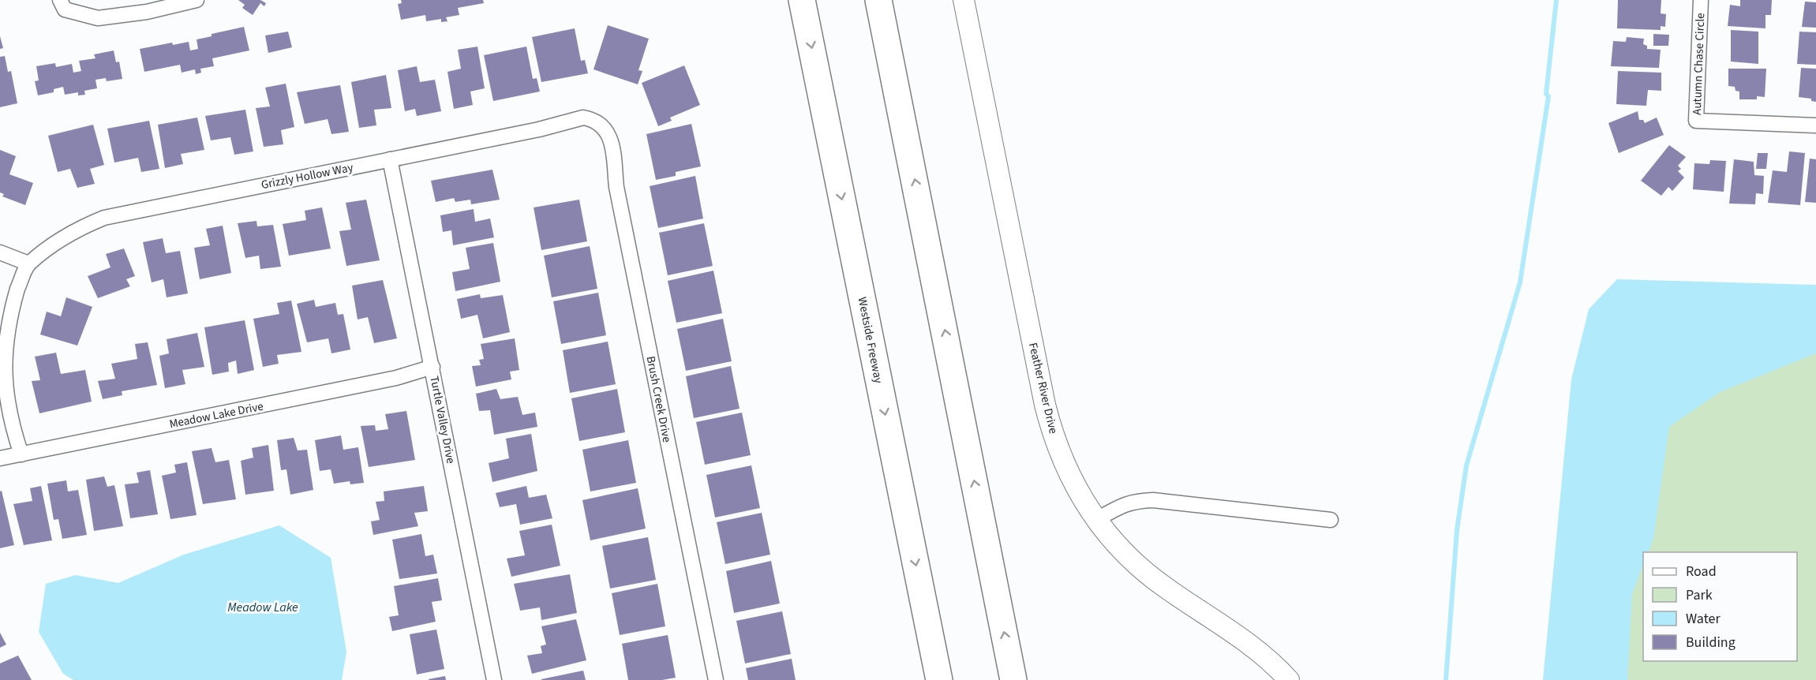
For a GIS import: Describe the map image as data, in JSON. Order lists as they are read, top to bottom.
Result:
{
  "streets": {
    "highway": ["Westside Freeway"],
    "street": [
      "Autumn Chase Circle",
      "Grizzly Hollow Way",
      "Feather River Drive",
      "Brush Creek Drive",
      "Meadow Lake Drive",
      "Turtle Valley Drive"
    ]
  },
  "crossings": [
    ["Grizzly Hollow Way", "Brush Creek Drive"],
    ["Grizzly Hollow Way", "Turtle Valley Drive"],
    ["Meadow Lake Drive", "Turtle Valley Drive"]
  ],
  "water": ["Meadow Lake"],
  "legend": [
    "Road",
    "Park",
    "Water",
    "Building"
  ]
}
